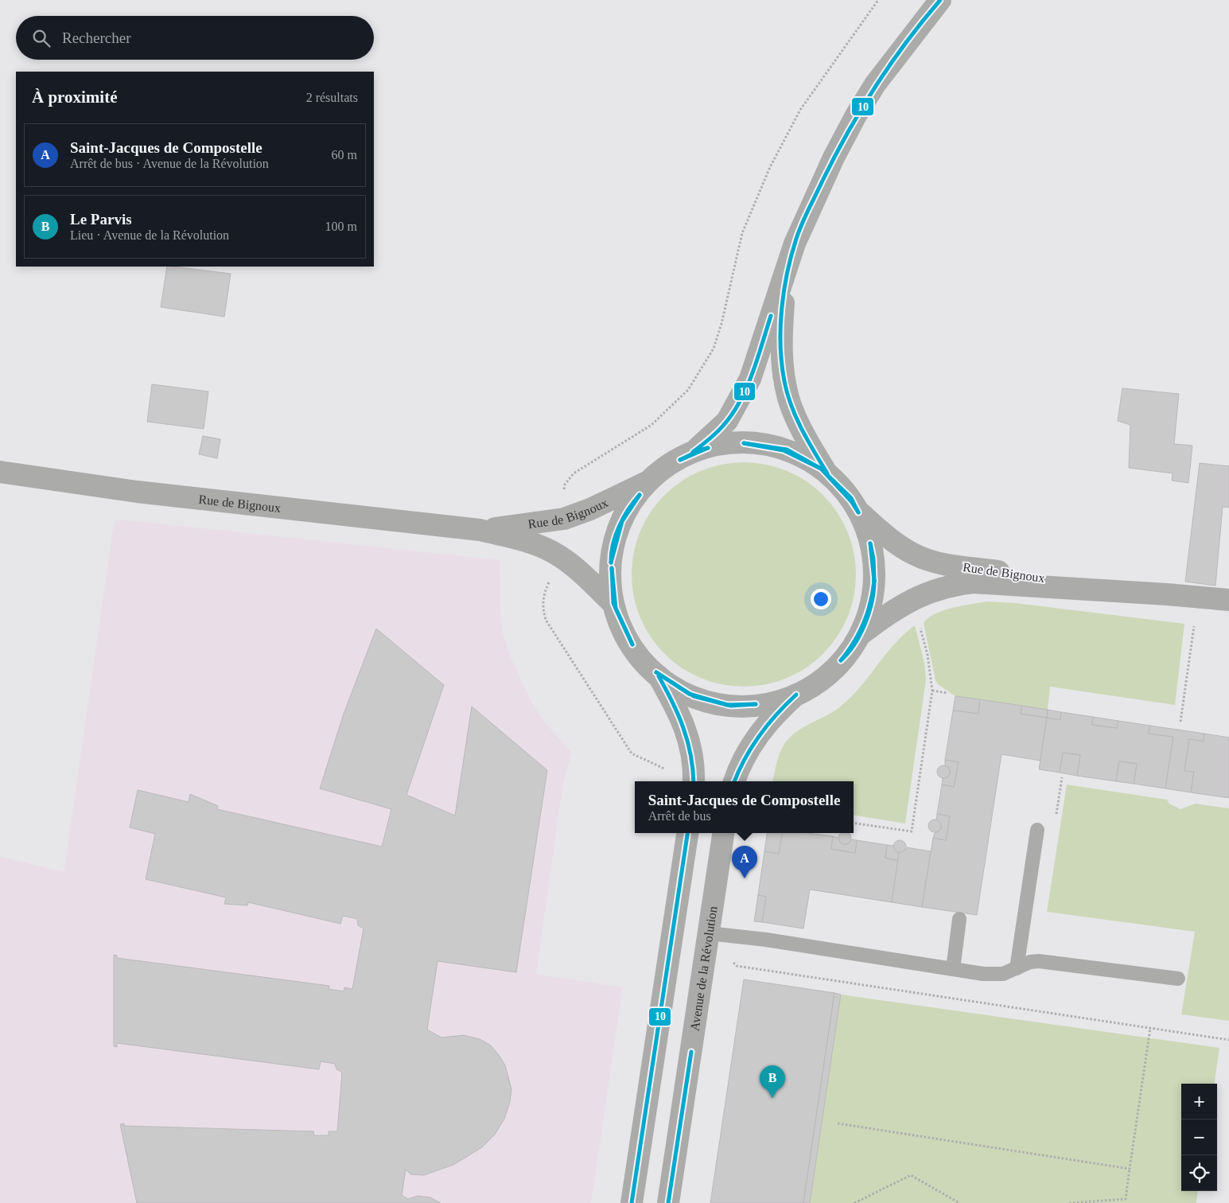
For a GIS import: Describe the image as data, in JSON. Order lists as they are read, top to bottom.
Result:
{
  "streets": {
    "street": ["Rue de Bignoux", "Avenue de la Révolution"]
  },
  "lines": ["transit line 10"],
  "page": {
    "search": "Rechercher",
    "heading": ["À proximité", "2 résultats"],
    "list": [
      {
        "mark": "A",
        "name": "Saint-Jacques de Compostelle",
        "note": "Arrêt de bus · Avenue de la Révolution",
        "value": "60 m"
      },
      {
        "mark": "B",
        "name": "Le Parvis",
        "note": "Lieu · Avenue de la Révolution",
        "value": "100 m"
      }
    ],
    "popup": ["Saint-Jacques de Compostelle", "Arrêt de bus"],
    "pins": ["A", "B"],
    "map_buttons": ["+", "−"]
  }
}
